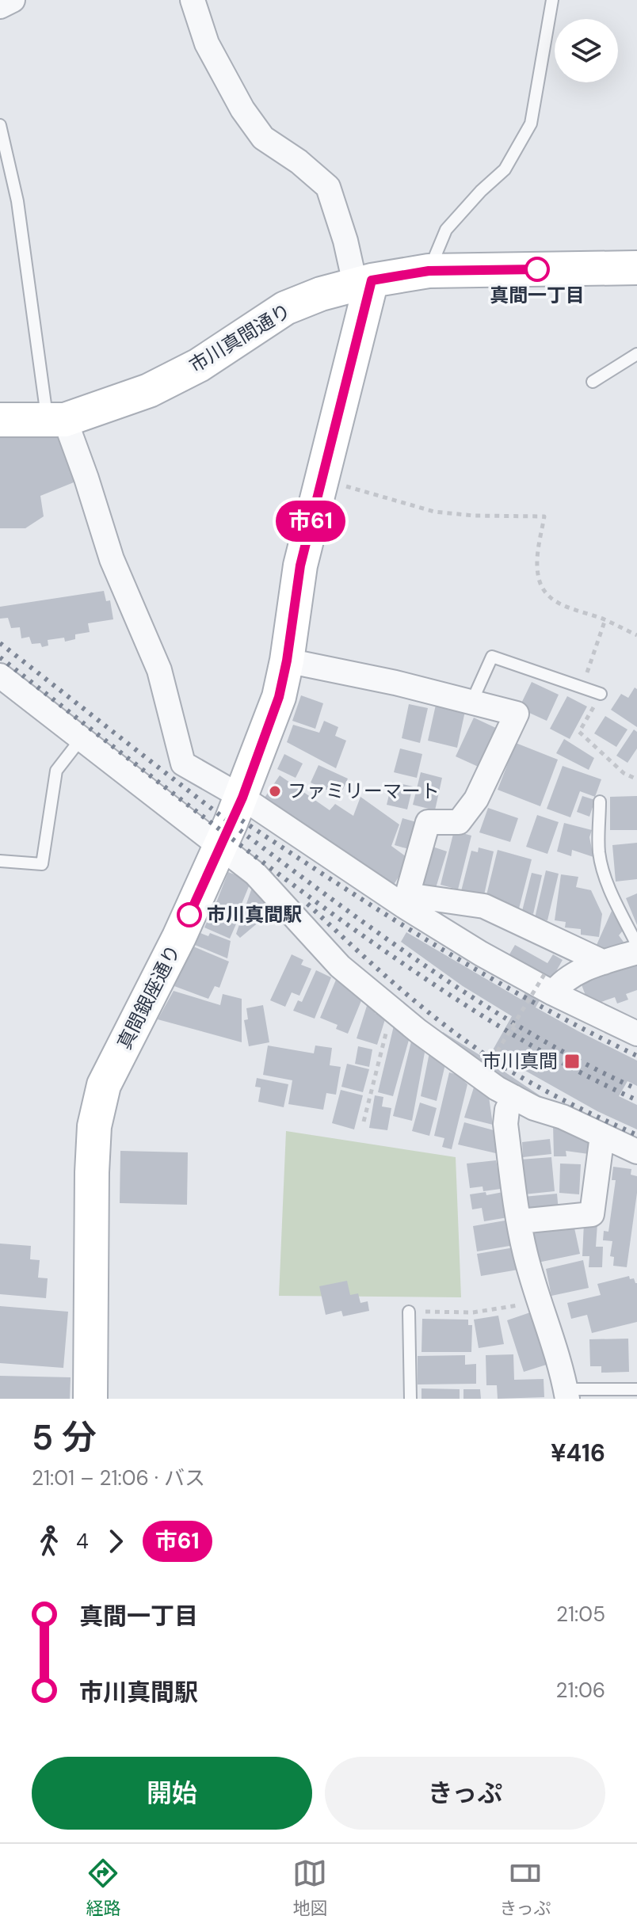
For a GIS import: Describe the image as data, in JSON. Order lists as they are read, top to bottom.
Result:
{
  "streets": {
    "street": ["市川真間通り", "真間銀座通り"]
  },
  "crossings": [
    ["市川真間通り", "真間銀座通り"]
  ],
  "places": {
    "other": ["真間一丁目", "ファミリーマート", "市川真間駅"],
    "transit": ["市川真間"]
  },
  "lines": ["bus line 市61"],
  "page": {
    "on_map": "市61",
    "heading": ["5 分", "21:01 – 21:06 · バス", "¥416"],
    "legs": ["4", "市61"],
    "list": [
      {
        "name": "真間一丁目",
        "value": "21:05"
      },
      {
        "name": "市川真間駅",
        "value": "21:06"
      }
    ],
    "buttons": ["開始", "きっぷ"],
    "tabs": ["経路", "地図", "きっぷ"]
  }
}
